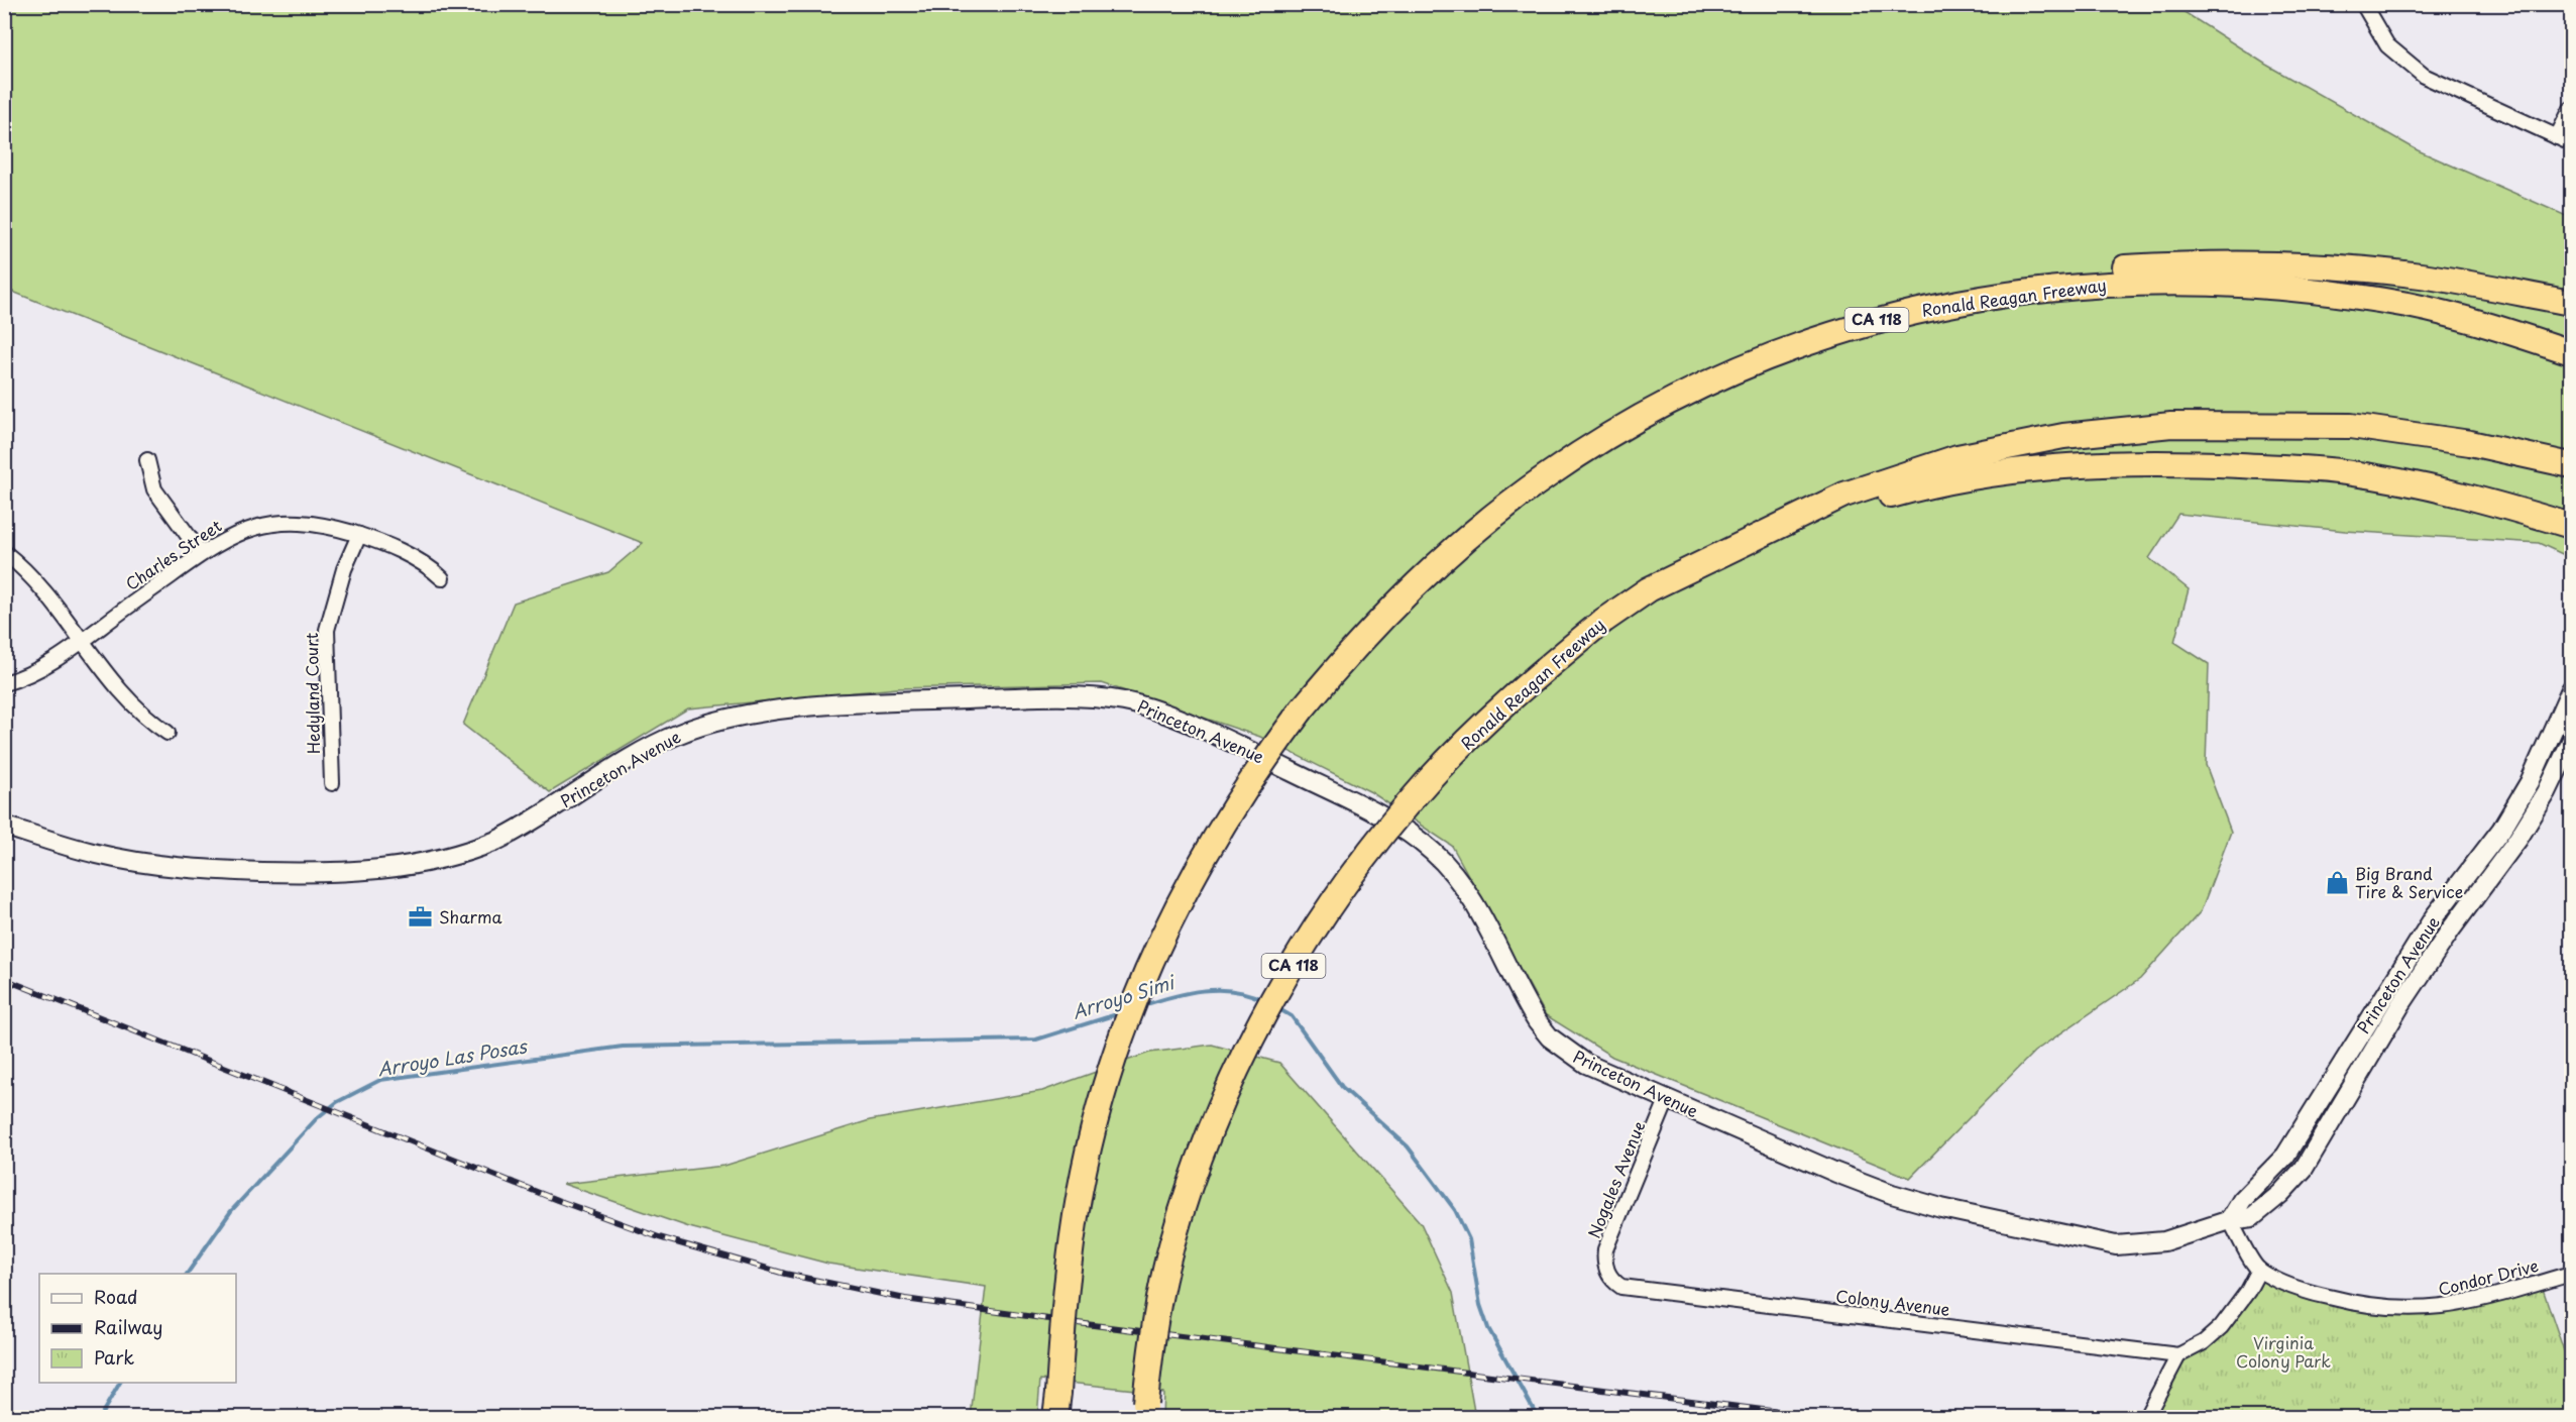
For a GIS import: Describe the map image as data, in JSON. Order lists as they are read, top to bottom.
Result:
{
  "streets": {
    "highway": ["Ronald Reagan Freeway", "CA 118"],
    "street": [
      "Charles Street",
      "Hedyland Court",
      "Princeton Avenue",
      "Nogales Avenue",
      "Condor Drive",
      "Colony Avenue"
    ]
  },
  "crossings": [
    ["Charles Street", "Hedyland Court"],
    ["Princeton Avenue", "Nogales Avenue"],
    ["Nogales Avenue", "Colony Avenue"]
  ],
  "water": ["Arroyo Simi", "Arroyo Las Posas"],
  "parks": ["Virginia Colony Park"],
  "places": {
    "shop": ["Big Brand Tire & Service"],
    "office": ["Sharma"]
  },
  "legend": ["Road", "Railway", "Park"]
}
